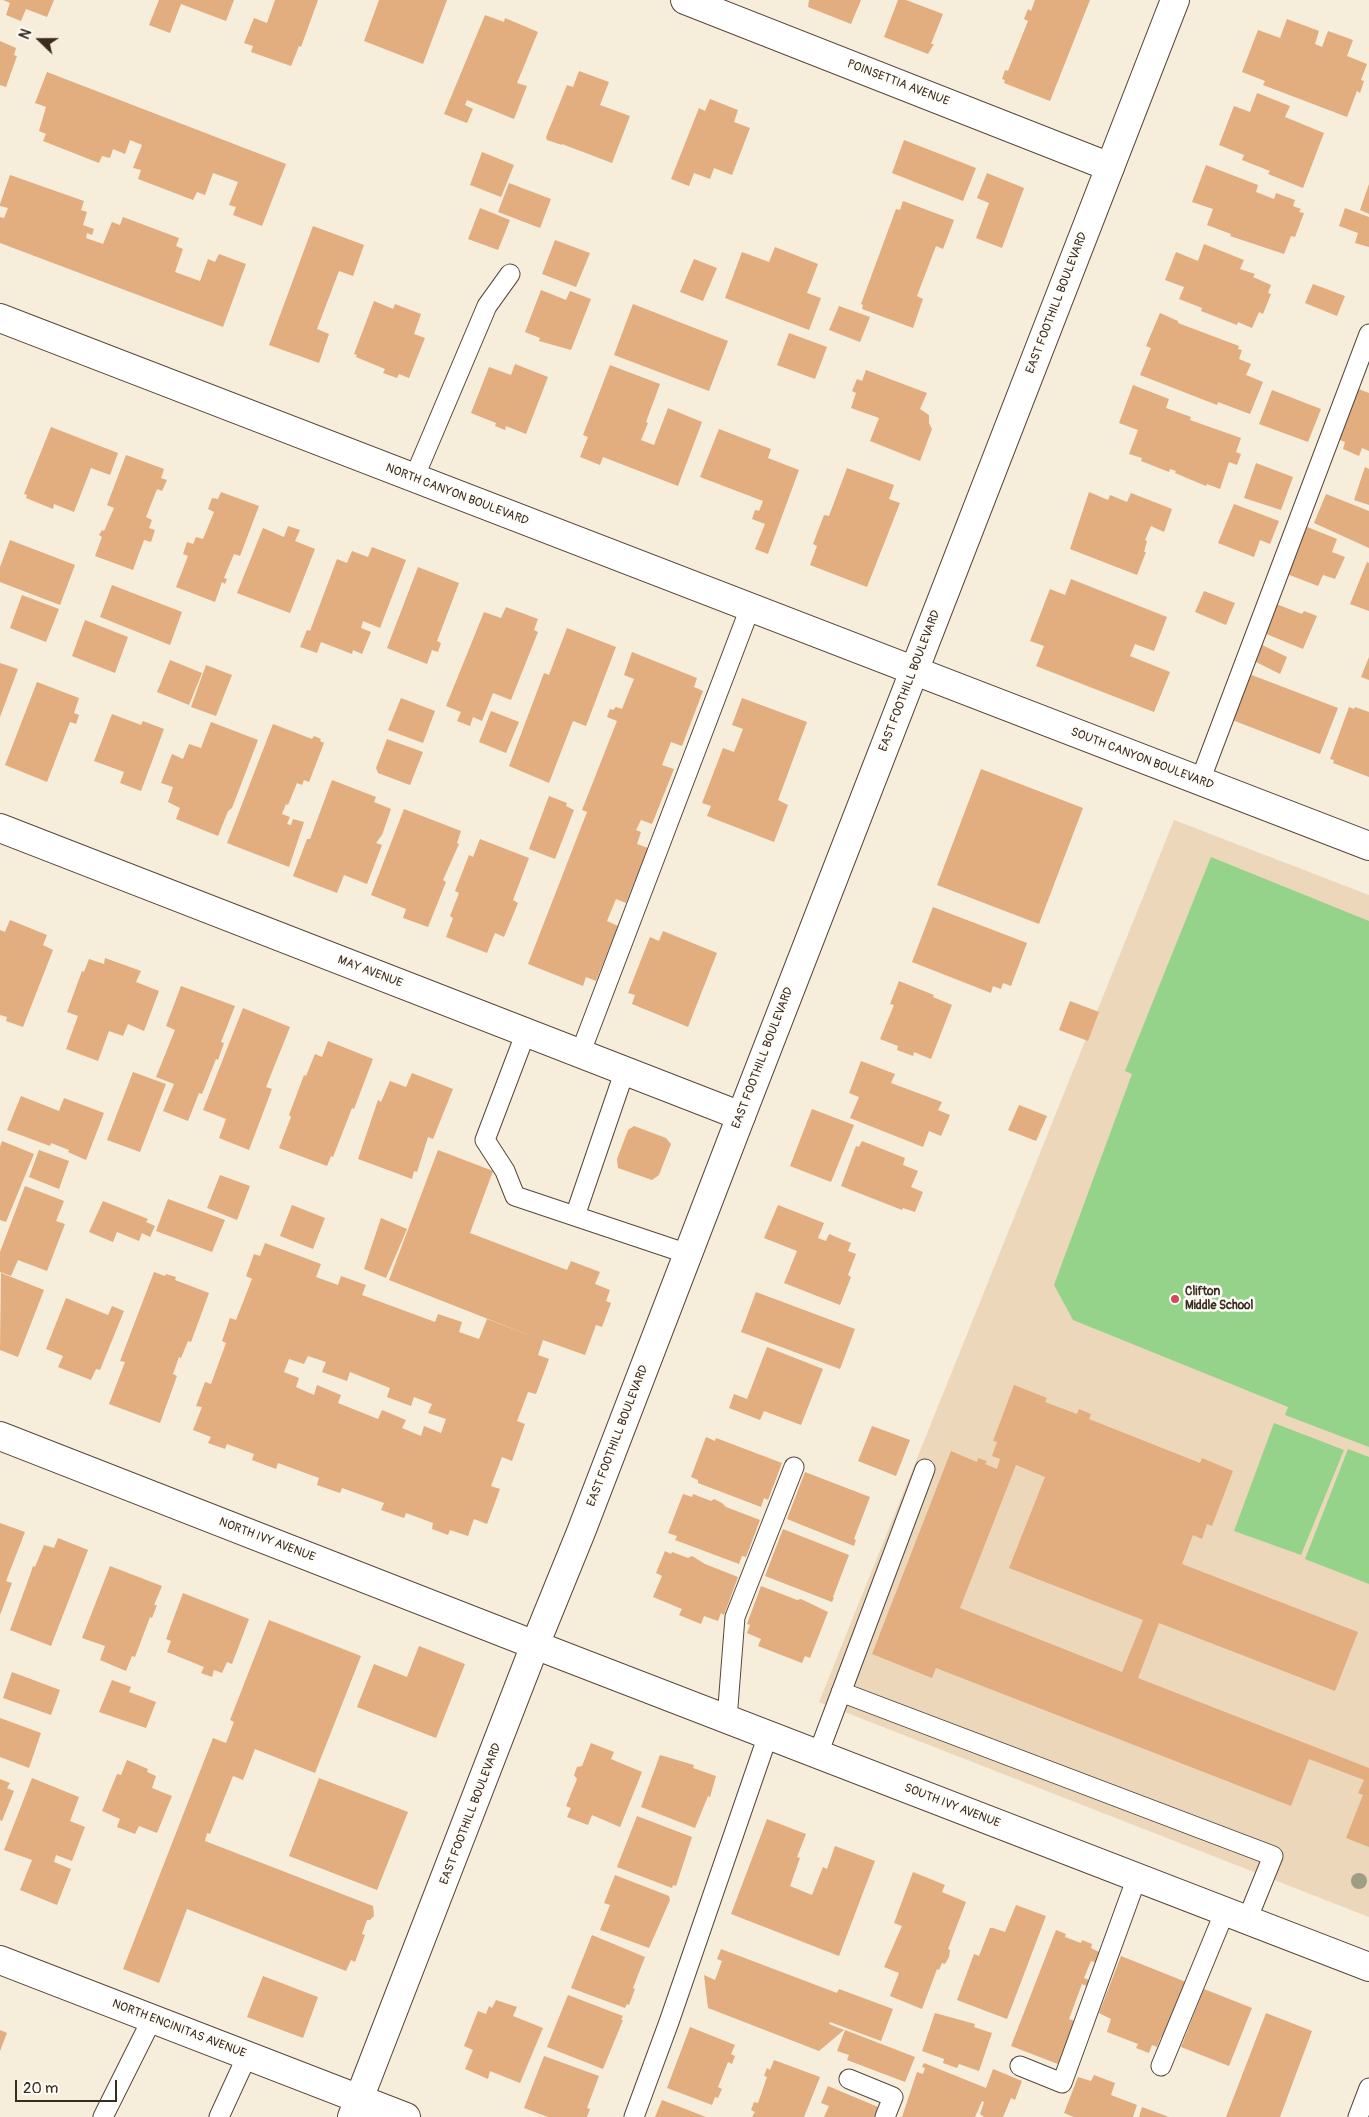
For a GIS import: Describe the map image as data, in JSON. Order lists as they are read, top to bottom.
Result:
{
  "streets": {
    "street": [
      "POINSETTIA AVENUE",
      "EAST FOOTHILL BOULEVARD",
      "NORTH CANYON BOULEVARD",
      "SOUTH CANYON BOULEVARD",
      "MAY AVENUE",
      "NORTH IVY AVENUE",
      "SOUTH IVY AVENUE",
      "NORTH ENCINITAS AVENUE"
    ]
  },
  "crossings": [
    ["POINSETTIA AVENUE", "EAST FOOTHILL BOULEVARD"],
    ["EAST FOOTHILL BOULEVARD", "NORTH CANYON BOULEVARD"],
    ["EAST FOOTHILL BOULEVARD", "SOUTH CANYON BOULEVARD"],
    ["EAST FOOTHILL BOULEVARD", "MAY AVENUE"],
    ["EAST FOOTHILL BOULEVARD", "NORTH IVY AVENUE"],
    ["EAST FOOTHILL BOULEVARD", "SOUTH IVY AVENUE"],
    ["EAST FOOTHILL BOULEVARD", "NORTH ENCINITAS AVENUE"],
    ["NORTH CANYON BOULEVARD", "SOUTH CANYON BOULEVARD"],
    ["NORTH IVY AVENUE", "SOUTH IVY AVENUE"]
  ],
  "places": ["Clifton Middle School"],
  "scale_bar": "20 m",
  "north": "left"
}
